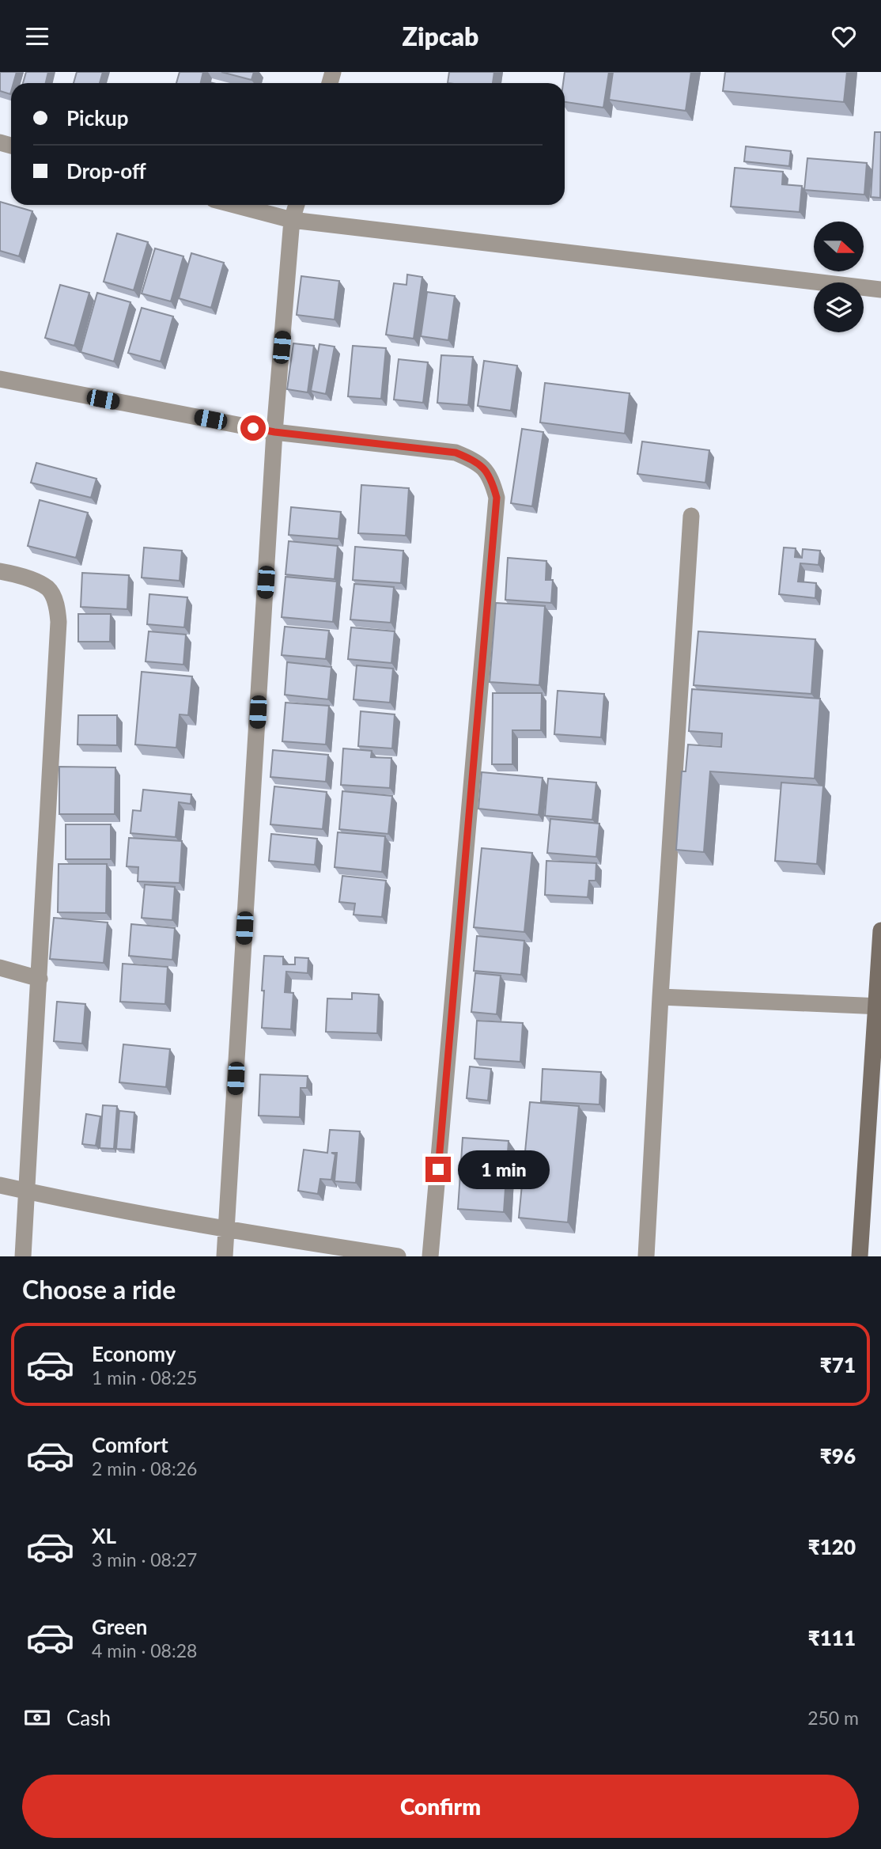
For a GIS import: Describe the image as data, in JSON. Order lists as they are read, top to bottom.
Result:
{
  "north": "right",
  "page": {
    "header": "Zipcab",
    "banner": ["Pickup", "Drop-off"],
    "bubble": "1 min",
    "heading": "Choose a ride",
    "list": [
      {
        "name": "Economy",
        "note": "1 min · 08:25",
        "value": "₹71"
      },
      {
        "name": "Comfort",
        "note": "2 min · 08:26",
        "value": "₹96"
      },
      {
        "name": "XL",
        "note": "3 min · 08:27",
        "value": "₹120"
      },
      {
        "name": "Green",
        "note": "4 min · 08:28",
        "value": "₹111"
      }
    ],
    "pay": ["Cash", "250 m"],
    "buttons": "Confirm"
  }
}
